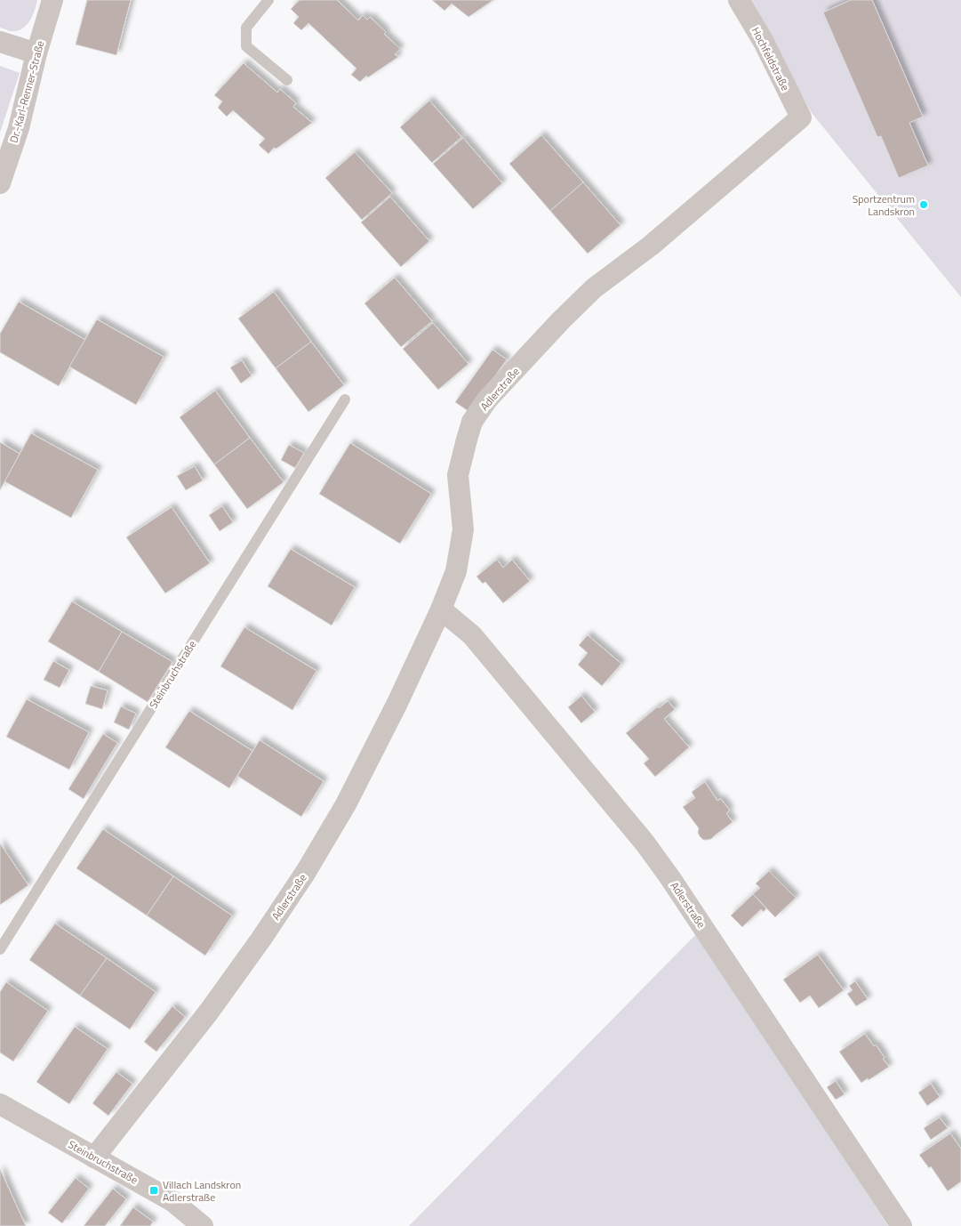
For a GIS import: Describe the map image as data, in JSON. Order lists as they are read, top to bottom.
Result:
{
  "streets": {
    "street": [
      "Hochfeldstraße",
      "Dr.-Karl-Renner-Straße",
      "Adlerstraße",
      "Steinbruchstraße"
    ]
  },
  "crossings": [
    ["Hochfeldstraße", "Adlerstraße"],
    ["Adlerstraße", "Steinbruchstraße"]
  ],
  "places": {
    "other": ["Sportzentrum Landskron"],
    "transit": ["Villach Landskron Adlerstraße"]
  }
}
